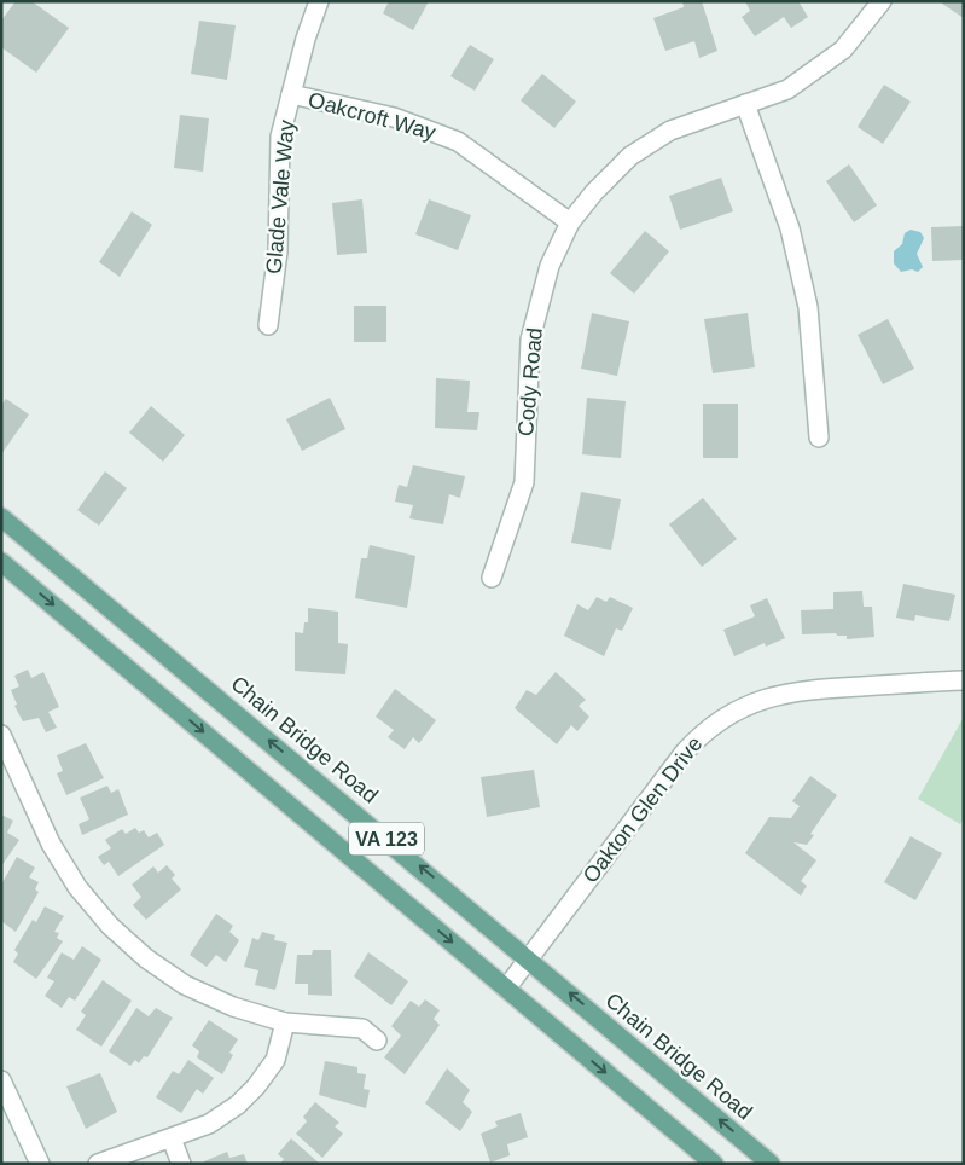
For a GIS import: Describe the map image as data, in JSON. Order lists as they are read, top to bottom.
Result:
{
  "streets": {
    "main road": ["Chain Bridge Road", "VA 123"],
    "street": [
      "Oakcroft Way",
      "Glade Vale Way",
      "Cody Road",
      "Oakton Glen Drive"
    ]
  },
  "crossings": [
    ["Oakcroft Way", "Glade Vale Way"],
    ["Oakcroft Way", "Cody Road"],
    ["Chain Bridge Road", "Oakton Glen Drive"],
    ["Oakton Glen Drive", "VA 123"]
  ]
}
